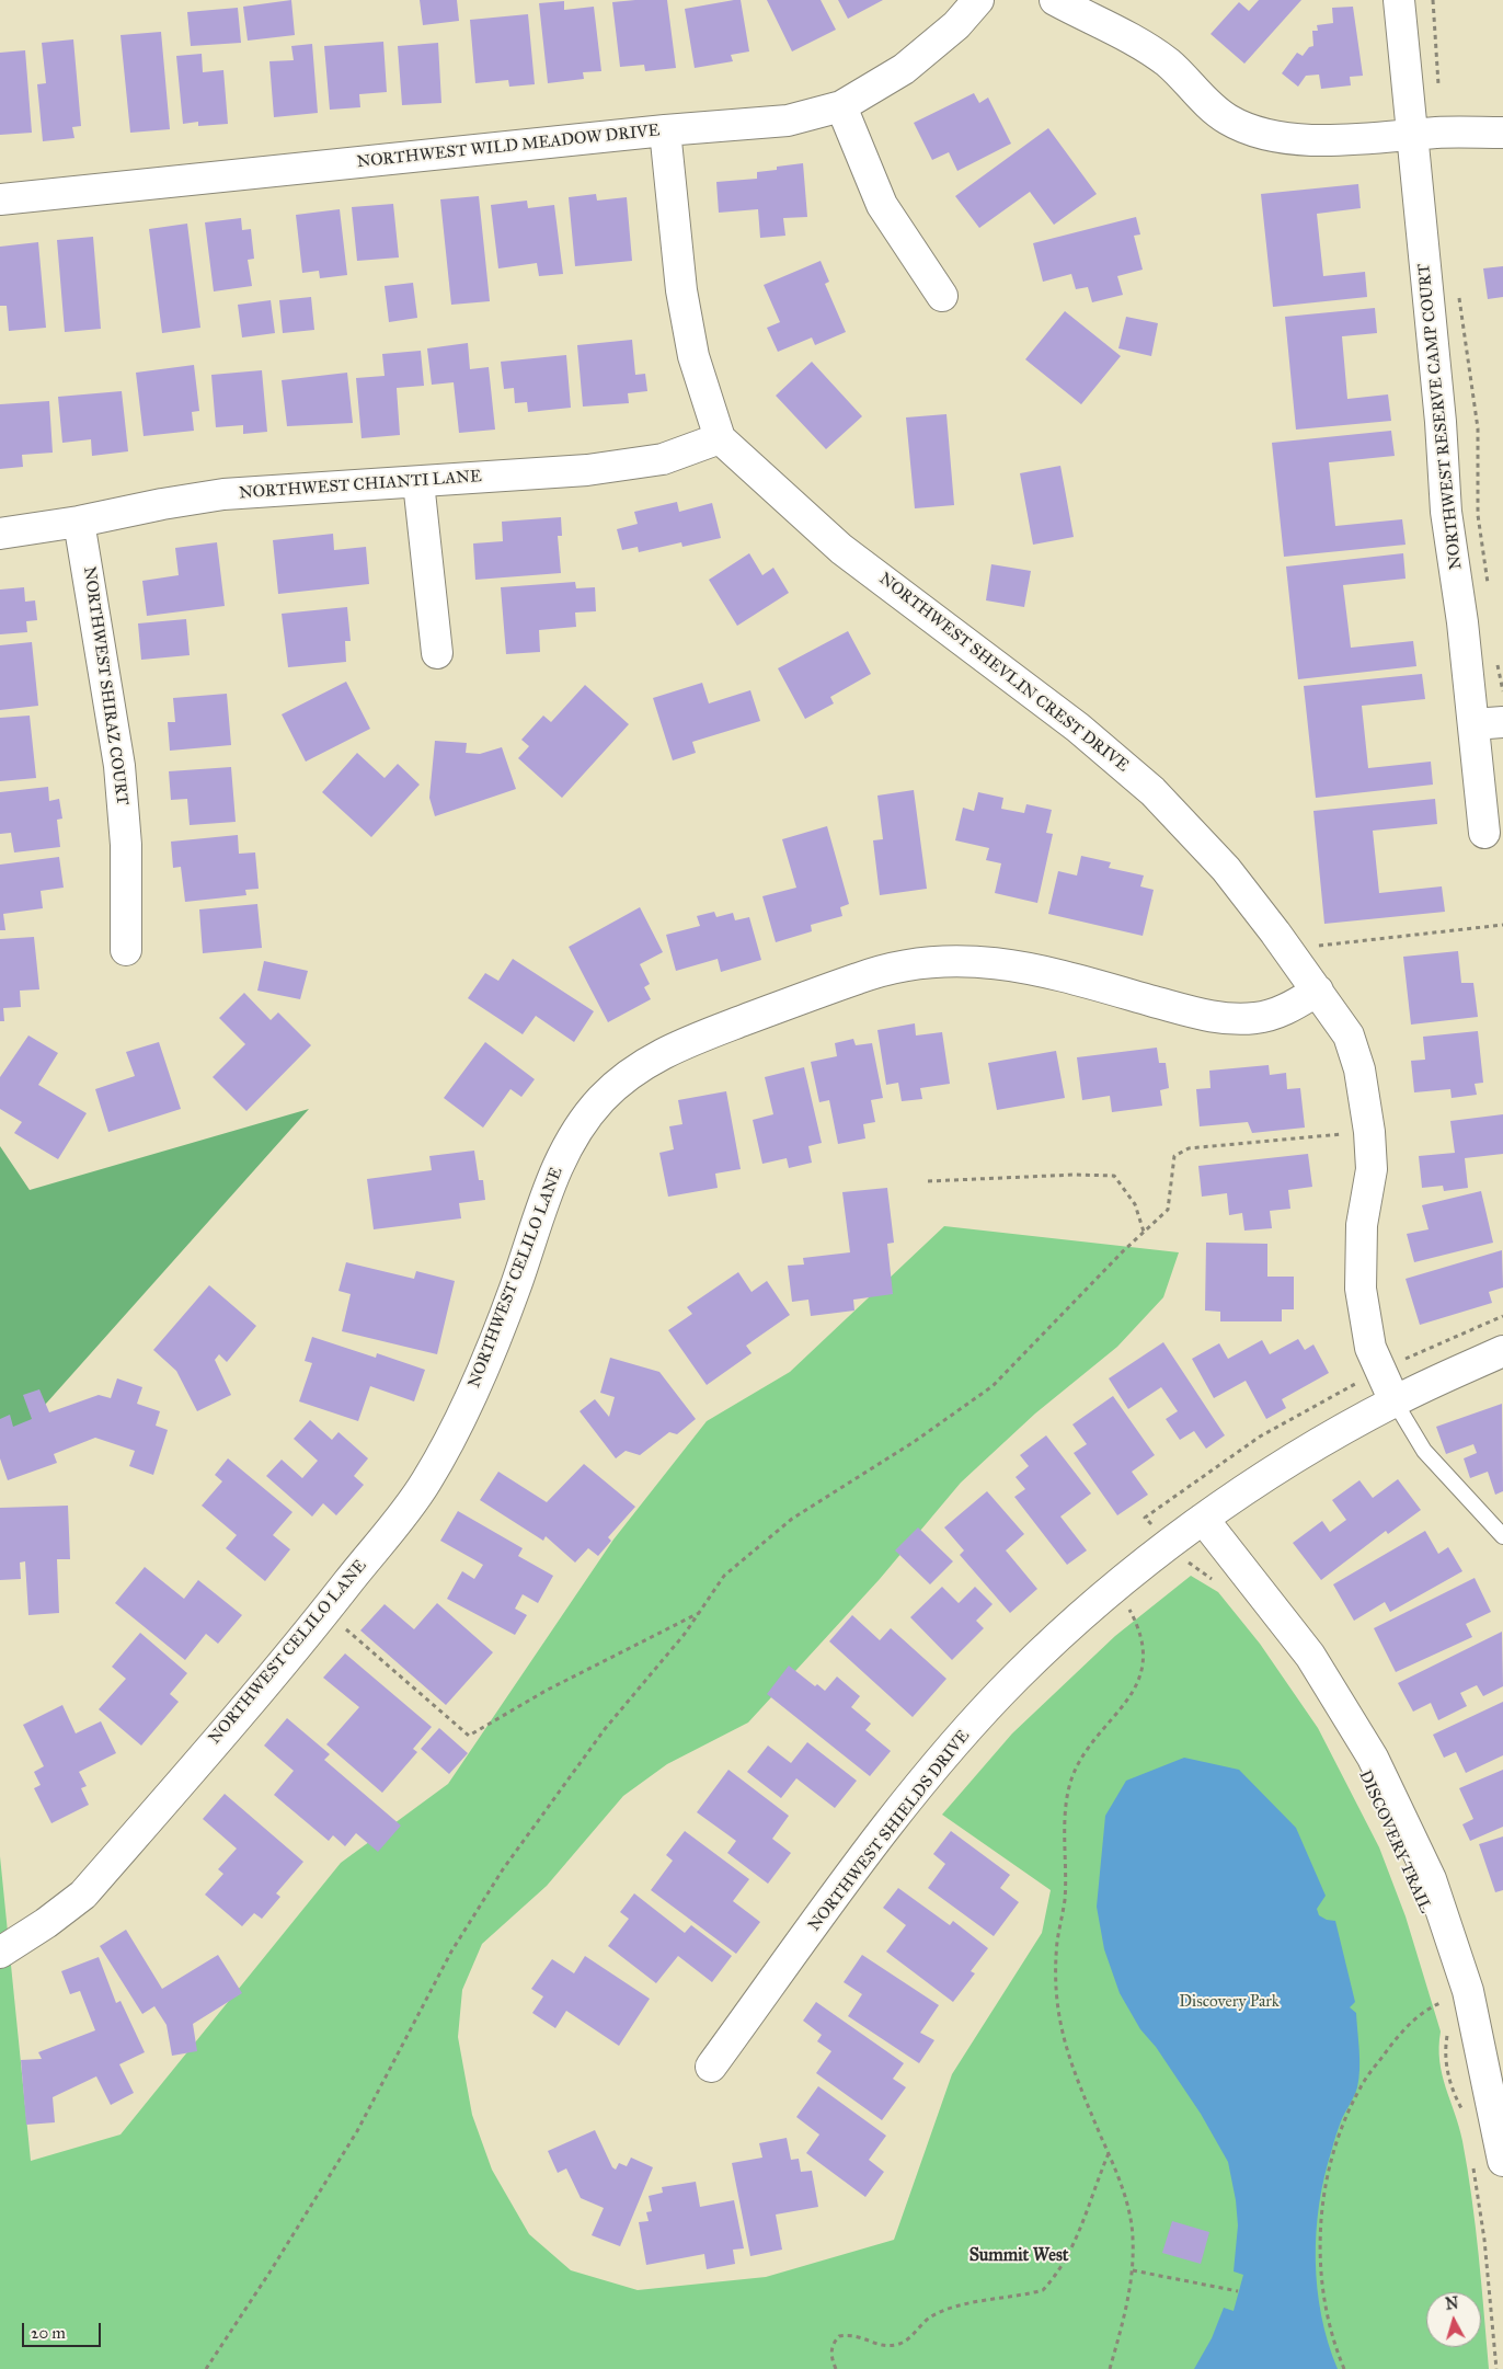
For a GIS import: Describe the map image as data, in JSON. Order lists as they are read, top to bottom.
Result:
{
  "streets": {
    "street": [
      "NORTHWEST WILD MEADOW DRIVE",
      "NORTHWEST RESERVE CAMP COURT",
      "NORTHWEST CHIANTI LANE",
      "NORTHWEST SHEVLIN CREST DRIVE",
      "NORTHWEST SHIRAZ COURT",
      "NORTHWEST CELILO LANE",
      "NORTHWEST SHIELDS DRIVE"
    ]
  },
  "crossings": [
    ["NORTHWEST WILD MEADOW DRIVE", "NORTHWEST SHEVLIN CREST DRIVE"],
    ["NORTHWEST CHIANTI LANE", "NORTHWEST SHEVLIN CREST DRIVE"],
    ["NORTHWEST CHIANTI LANE", "NORTHWEST SHIRAZ COURT"],
    ["NORTHWEST SHEVLIN CREST DRIVE", "NORTHWEST CELILO LANE"],
    ["NORTHWEST SHEVLIN CREST DRIVE", "NORTHWEST SHIELDS DRIVE"]
  ],
  "districts": ["Summit West"],
  "parks": ["Discovery Park"],
  "scale_bar": "20 m",
  "north": "top"
}
